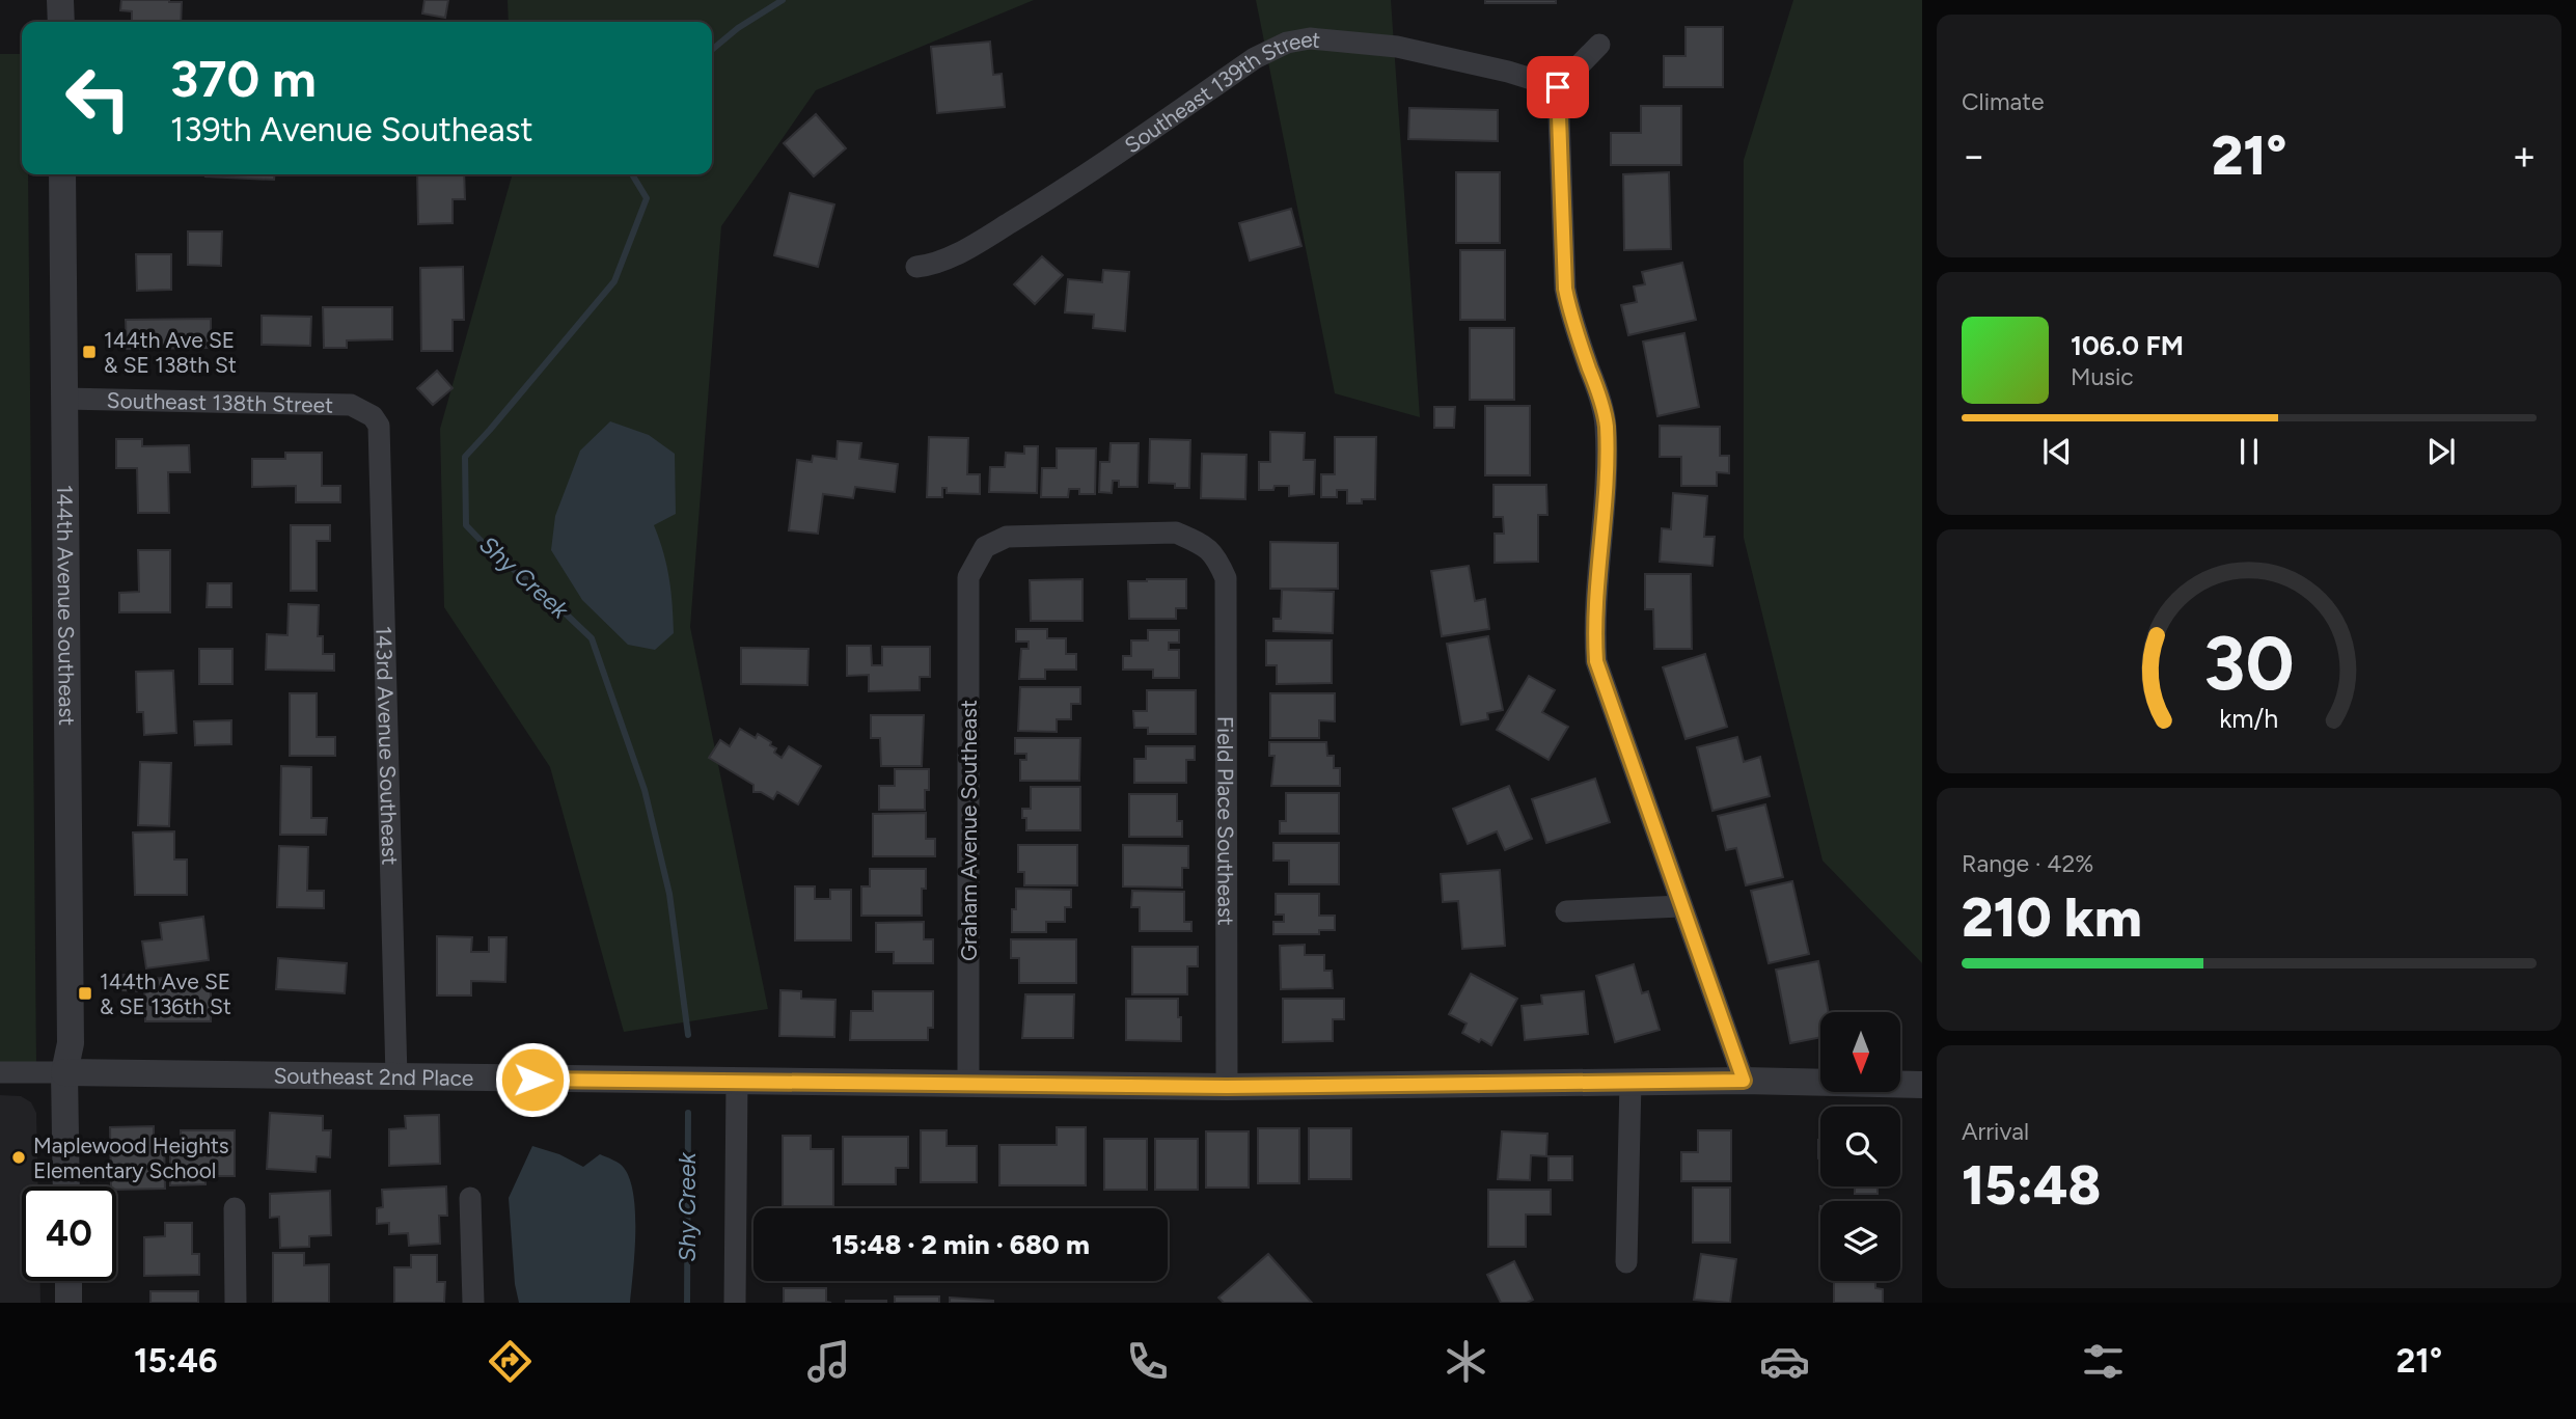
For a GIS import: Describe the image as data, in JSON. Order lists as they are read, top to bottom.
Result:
{
  "streets": {
    "street": [
      "Southeast 139th Street",
      "Southeast 138th Street",
      "144th Avenue Southeast",
      "143rd Avenue Southeast",
      "Field Place Southeast",
      "Graham Avenue Southeast",
      "Southeast 2nd Place"
    ]
  },
  "crossings": [
    ["Southeast 138th Street", "144th Avenue Southeast"],
    ["Southeast 138th Street", "143rd Avenue Southeast"],
    ["144th Avenue Southeast", "Southeast 2nd Place"],
    ["143rd Avenue Southeast", "Southeast 2nd Place"],
    ["Field Place Southeast", "Graham Avenue Southeast"],
    ["Field Place Southeast", "Southeast 2nd Place"],
    ["Graham Avenue Southeast", "Southeast 2nd Place"]
  ],
  "water": ["Shy Creek"],
  "places": {
    "transit": ["144th Ave SE & SE 138th St", "144th Ave SE & SE 136th St"],
    "other": ["Maplewood Heights Elementary School"]
  },
  "north": "bottom",
  "page": {
    "tile": [
      "Climate",
      ["Range · 42%", "210 km"],
      ["Arrival", "15:48"]
    ],
    "turn": ["370 m", "139th Avenue Southeast"],
    "heat": ["−", "21°", "+"],
    "song": ["106.0 FM", "Music"],
    "limit": "40",
    "trip": "15:48 · 2 min · 680 m",
    "tabs": ["15:46", "21°"],
    "gauge": ["30", "km/h"]
  }
}
